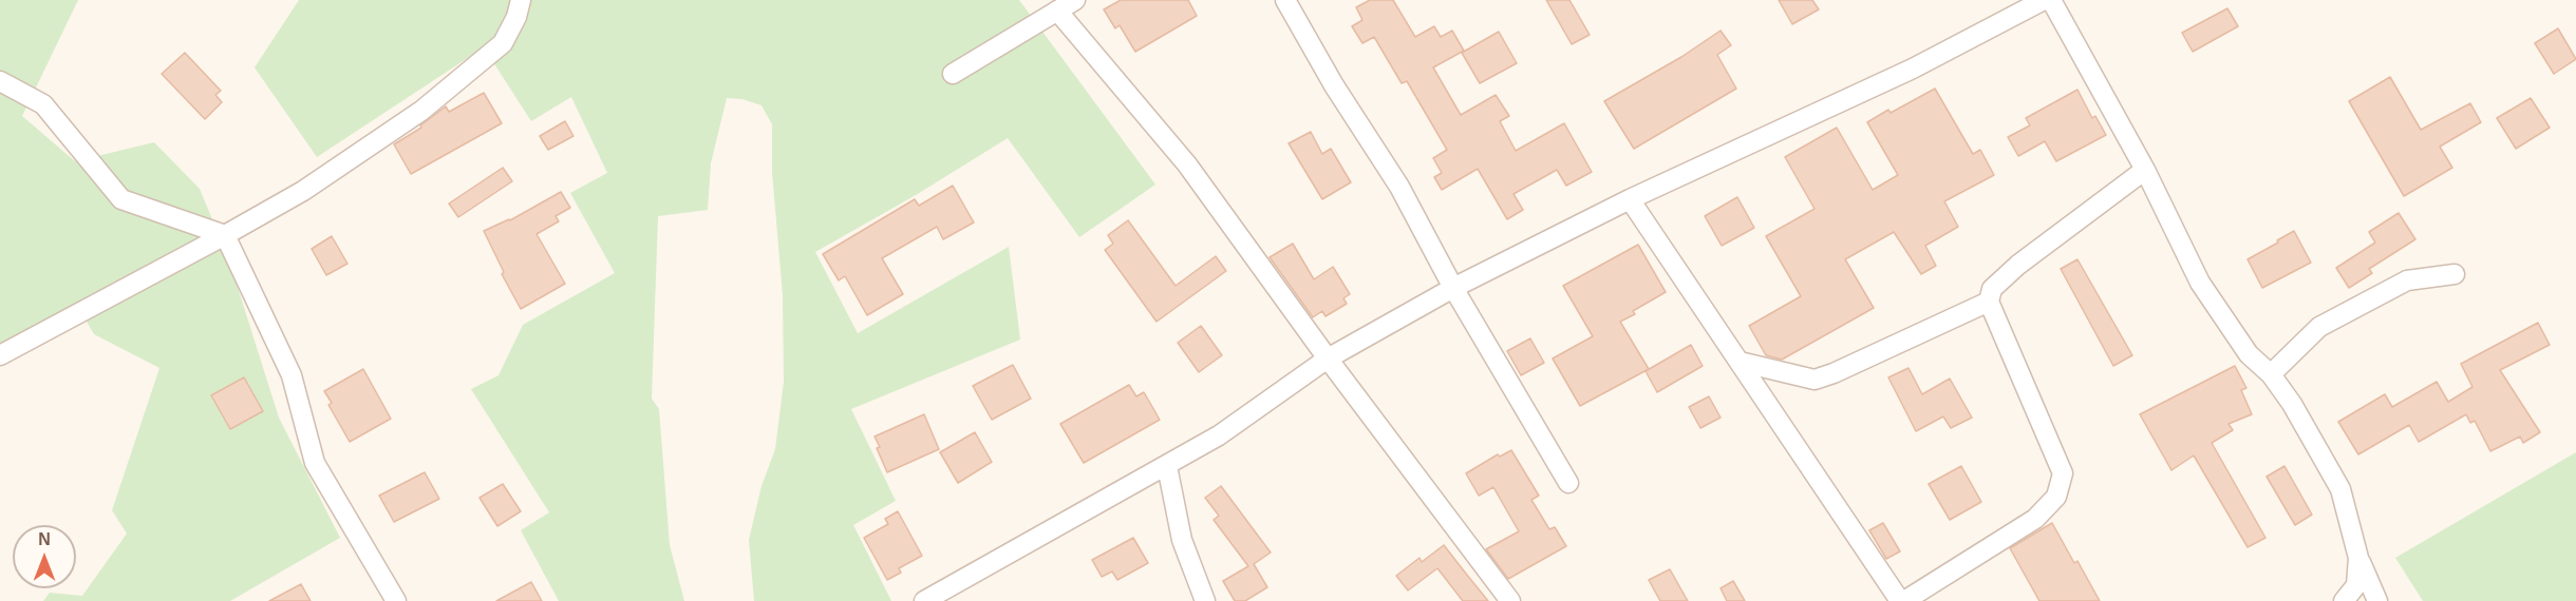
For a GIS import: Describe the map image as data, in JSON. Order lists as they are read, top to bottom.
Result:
{
  "north": "top"
}
